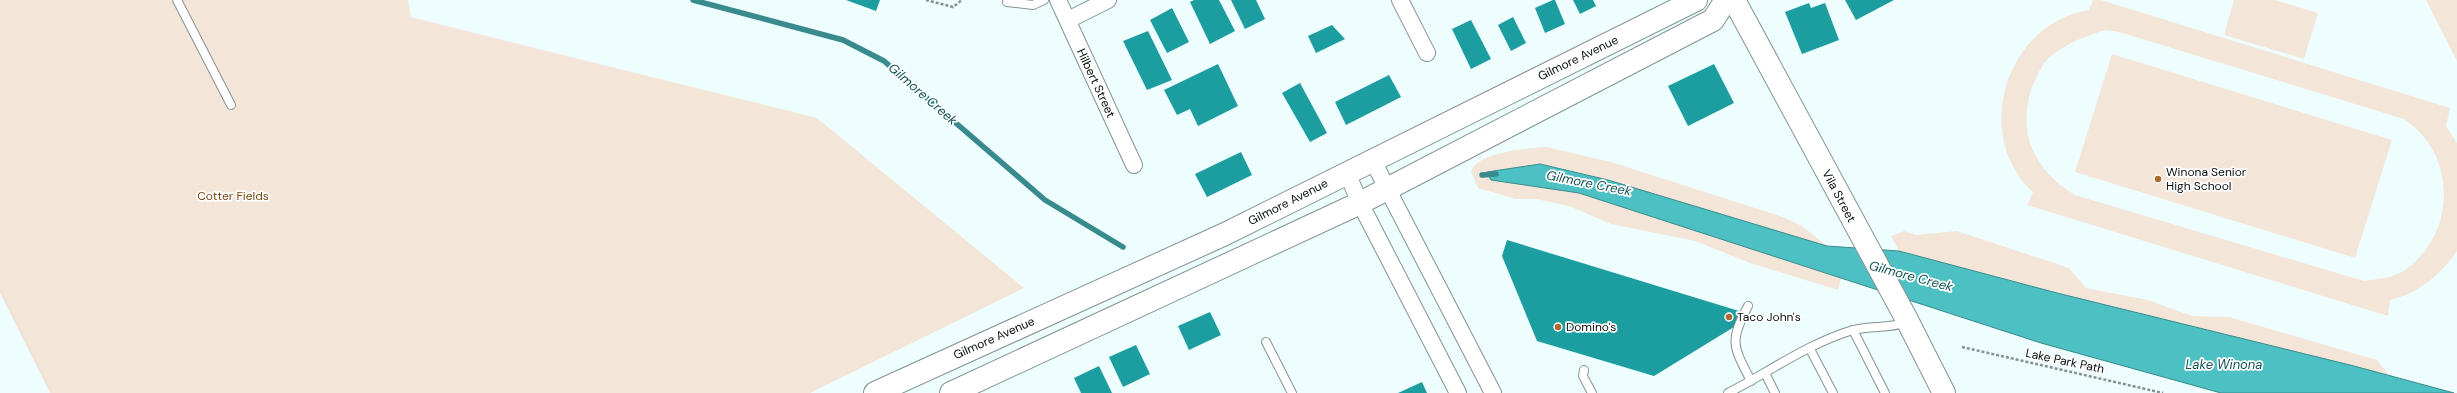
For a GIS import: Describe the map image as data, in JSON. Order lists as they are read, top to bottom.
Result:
{
  "streets": {
    "street": ["Gilmore Avenue", "Hilbert Street", "Vila Street"],
    "path": ["Lake Park Path"]
  },
  "water": ["Gilmore Creek", "Lake Winona"],
  "parks": ["Cotter Fields"],
  "places": ["Winona Senior High School", "Taco John's", "Domino's"]
}
